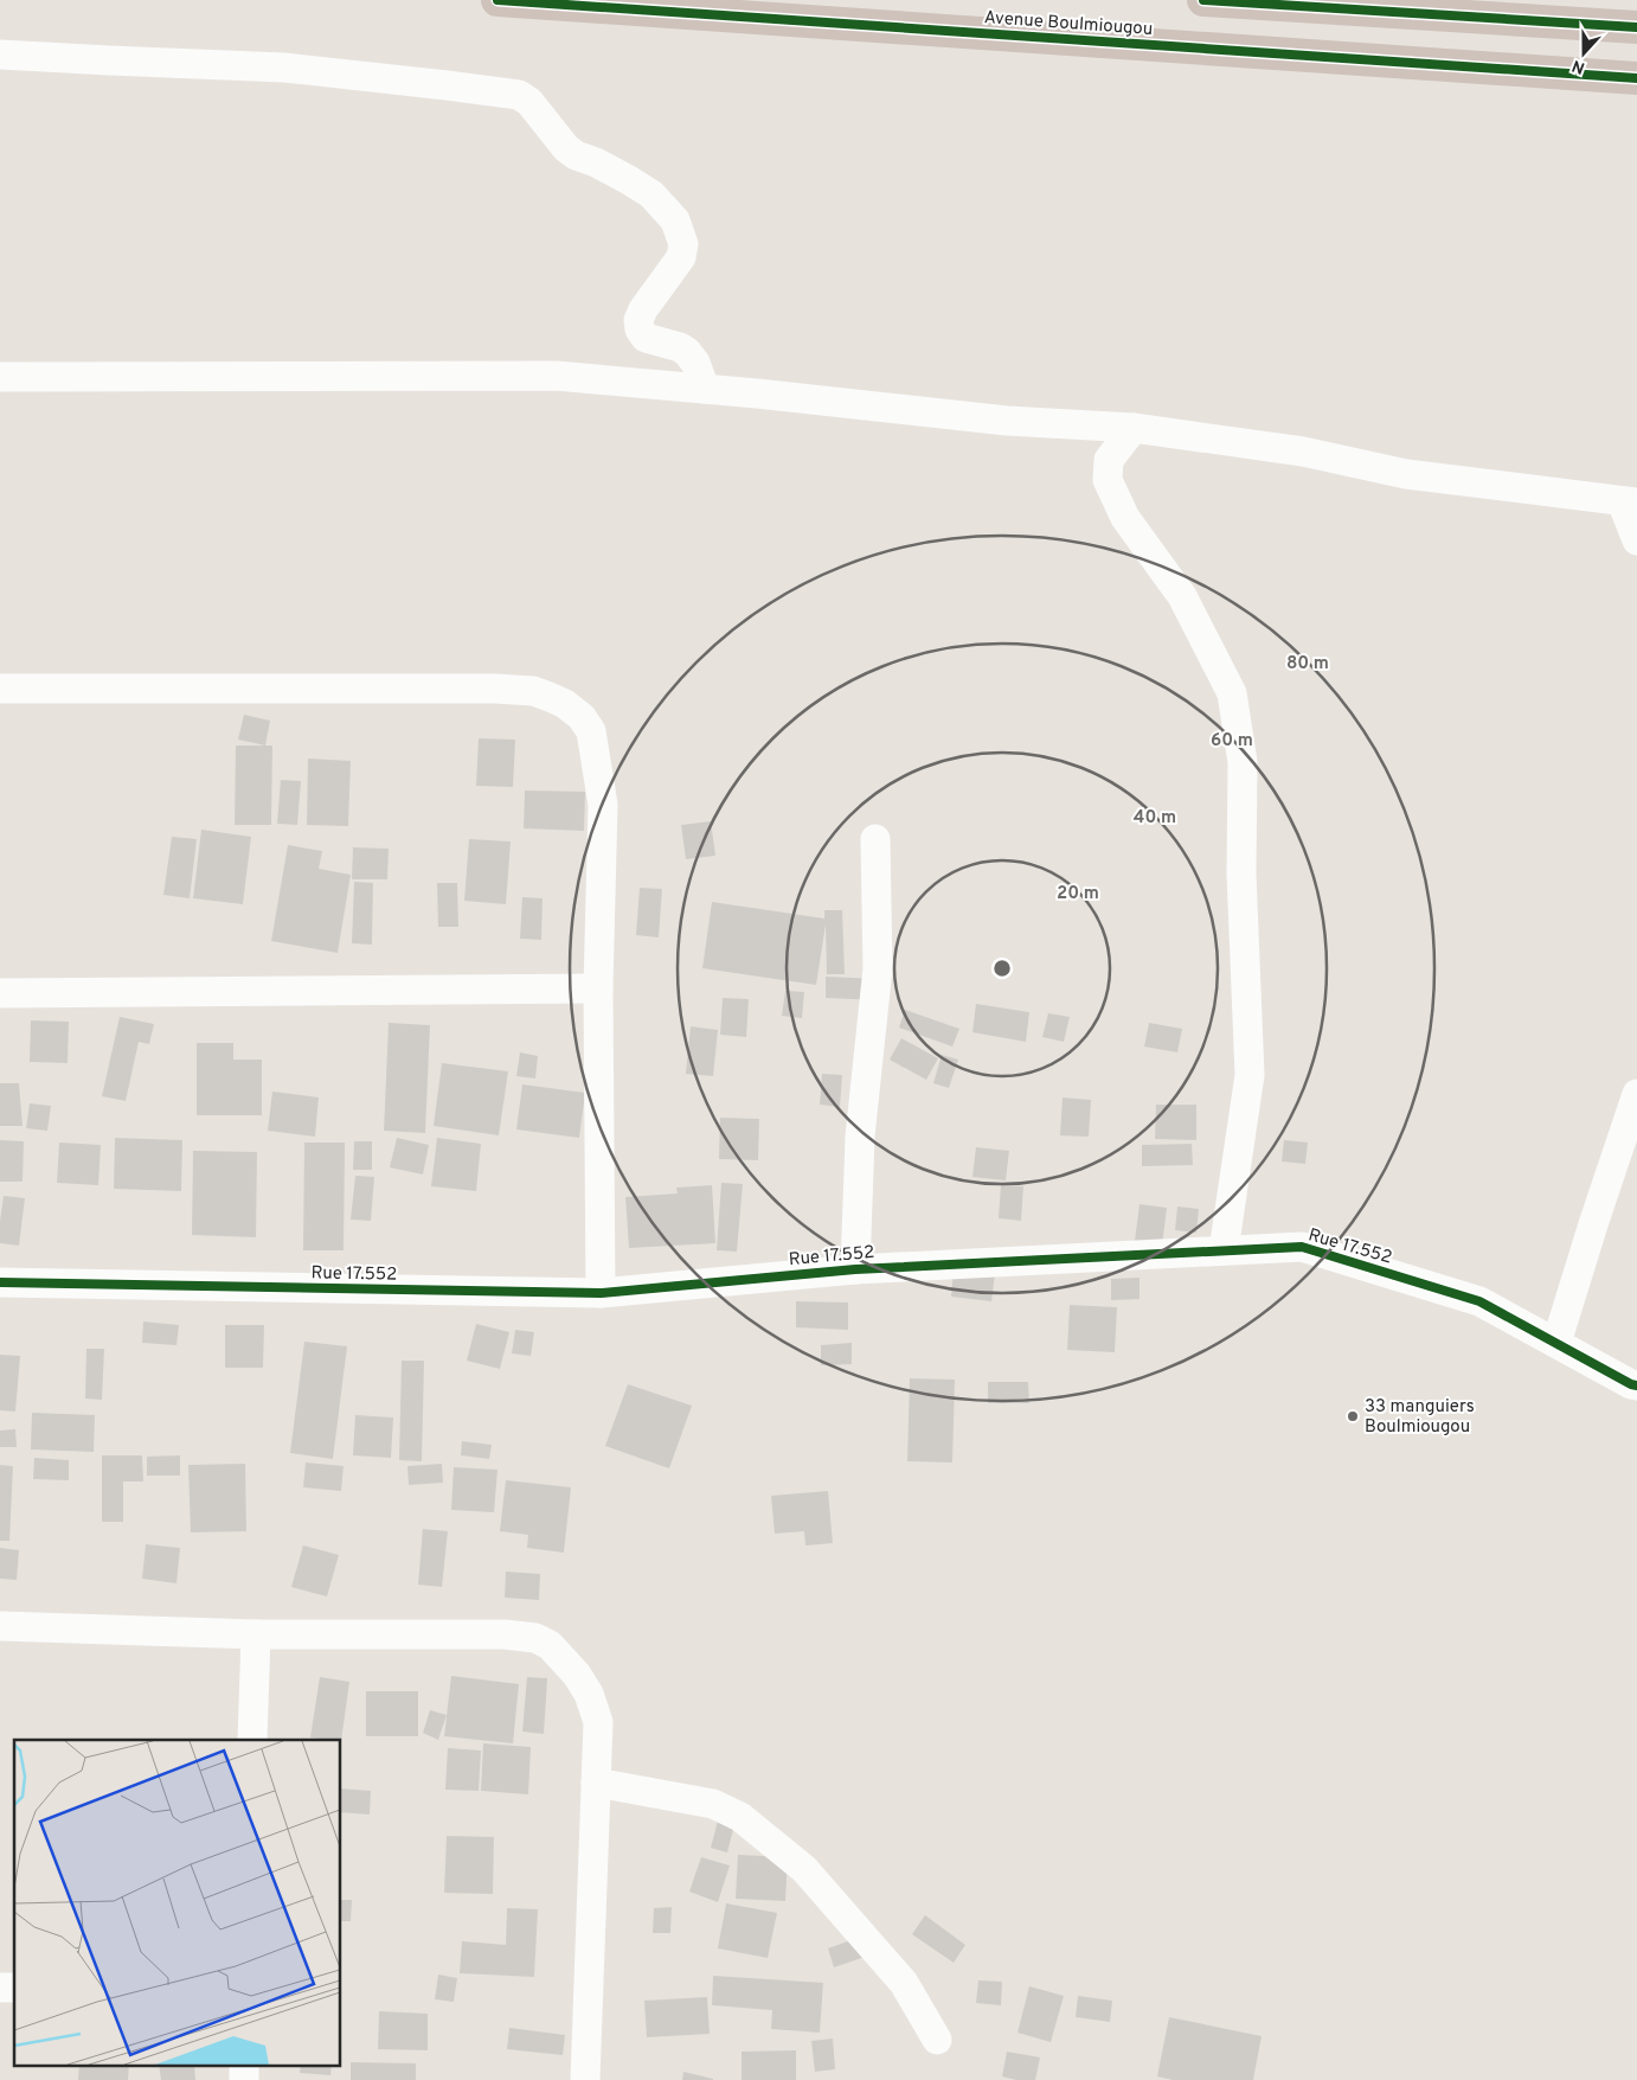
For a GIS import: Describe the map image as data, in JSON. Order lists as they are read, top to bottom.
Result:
{
  "streets": {
    "highway": ["Avenue Boulmiougou"],
    "street": ["Rue 17.552"]
  },
  "places": ["33 manguiers Boulmiougou"],
  "north": "bottom",
  "rings": [
    "80 m",
    "60 m",
    "40 m",
    "20 m"
  ]
}
